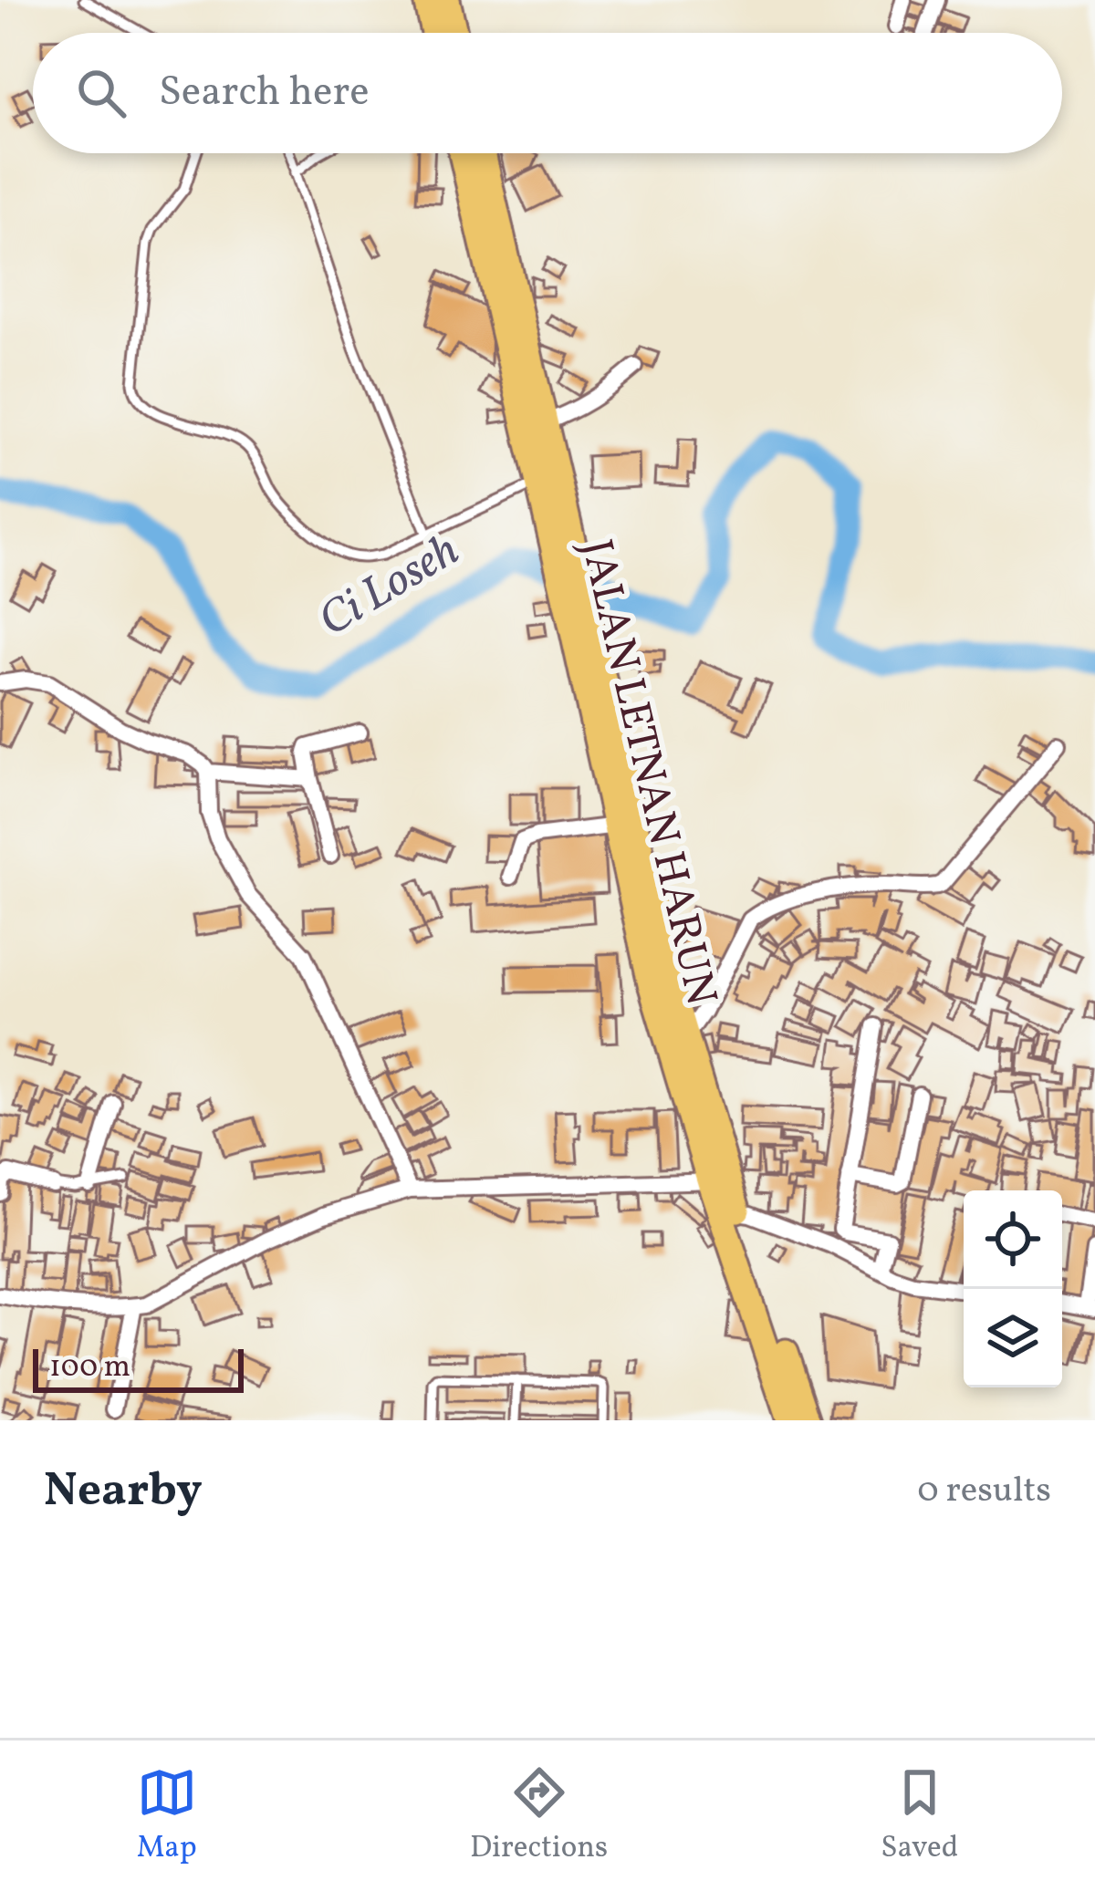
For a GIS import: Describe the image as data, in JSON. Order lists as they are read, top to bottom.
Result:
{
  "streets": {
    "main road": ["JALAN LETNAN HARUN"]
  },
  "water": ["Ci Loseh"],
  "scale_bar": "100 m",
  "page": {
    "search": "Search here",
    "scale": "100 m",
    "heading": ["Nearby", "0 results"],
    "nav": ["Map", "Directions", "Saved"]
  }
}
